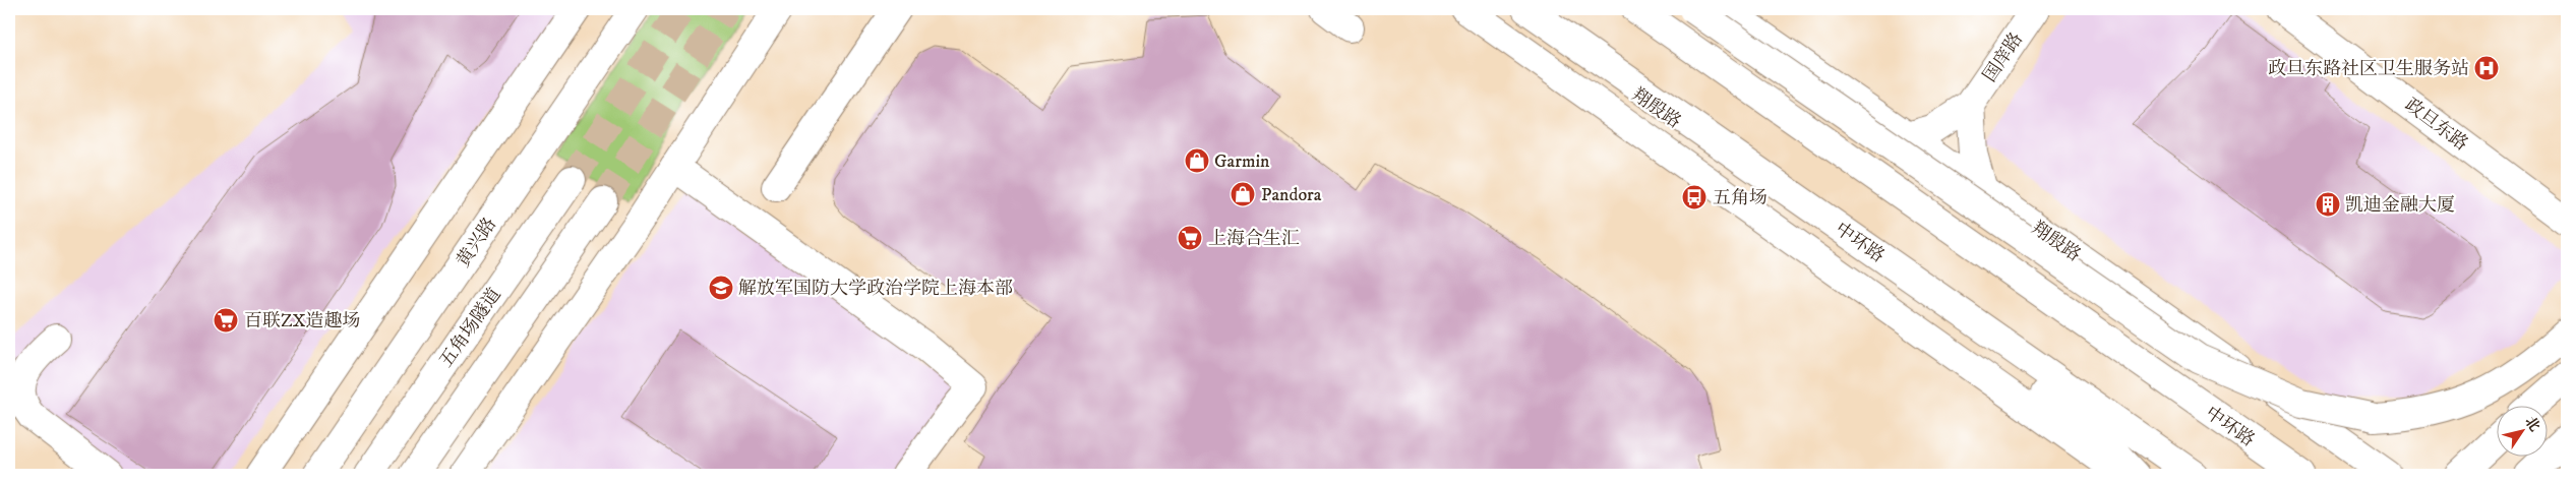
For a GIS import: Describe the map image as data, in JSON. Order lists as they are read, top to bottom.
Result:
{
  "streets": {
    "main road": [
      "国庠路",
      "翔殷路",
      "政旦东路",
      "黄兴路",
      "中环路",
      "五角场隧道"
    ]
  },
  "crossings": [
    ["国庠路", "翔殷路"]
  ],
  "places": {
    "hospital": ["政旦东路社区卫生服务站"],
    "shop": ["Garmin", "Pandora"],
    "bus stop": ["五角场"],
    "building": ["凯迪金融大厦"],
    "supermarket": ["上海合生汇", "百联ZX造趣场"],
    "school or university": ["解放军国防大学政治学院上海本部"]
  },
  "north": "top right"
}
